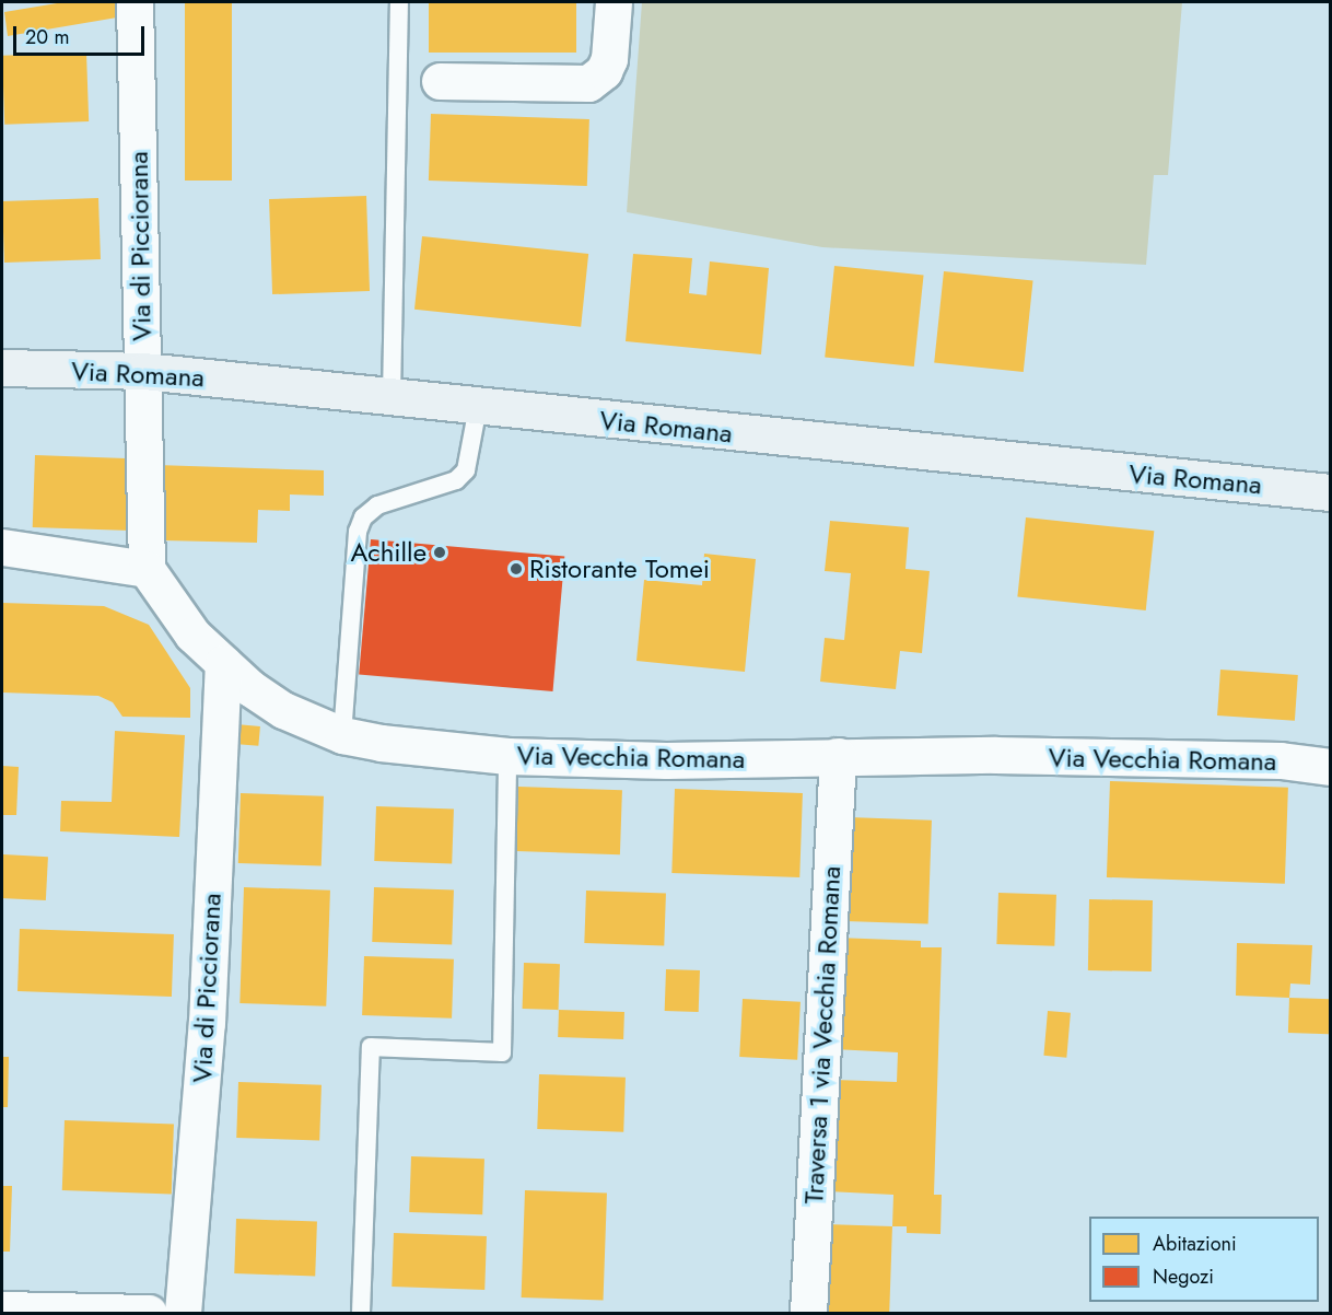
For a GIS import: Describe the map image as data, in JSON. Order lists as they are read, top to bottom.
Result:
{
  "streets": {
    "main road": ["Via Romana"],
    "street": ["Via di Picciorana", "Via Vecchia Romana", "Traversa 1 via Vecchia Romana"]
  },
  "crossings": [
    ["Via di Picciorana", "Via Romana"],
    ["Via di Picciorana", "Via Vecchia Romana"],
    ["Via Vecchia Romana", "Traversa 1 via Vecchia Romana"]
  ],
  "places": ["Achille", "Ristorante Tomei"],
  "legend": ["Abitazioni", "Negozi"],
  "scale_bar": "20 m"
}
